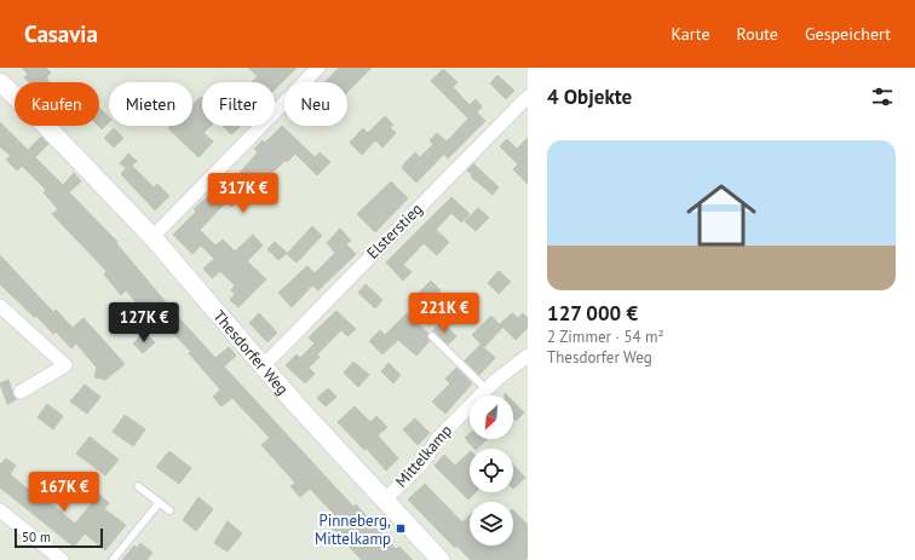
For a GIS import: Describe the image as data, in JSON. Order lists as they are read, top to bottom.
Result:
{
  "streets": {
    "street": ["Elsterstieg", "Thesdorfer Weg", "Mittelkamp"]
  },
  "crossings": [
    ["Elsterstieg", "Thesdorfer Weg"],
    ["Thesdorfer Weg", "Mittelkamp"]
  ],
  "places": {
    "transit": ["Pinneberg, Mittelkamp"]
  },
  "scale_bar": "50 m",
  "north": "bottom left",
  "page": {
    "header": "Casavia",
    "nav": ["Karte", "Route", "Gespeichert"],
    "heading": "4 Objekte",
    "chip": [
      "Kaufen",
      "Mieten",
      "Filter",
      "Neu"
    ],
    "list": [
      {
        "name": "127 000 €",
        "note": "2 Zimmer · 54 m² · Thesdorfer Weg"
      }
    ],
    "price": [
      "317K €",
      "221K €",
      "127K €",
      "167K €"
    ],
    "scale": "50 m"
  }
}
